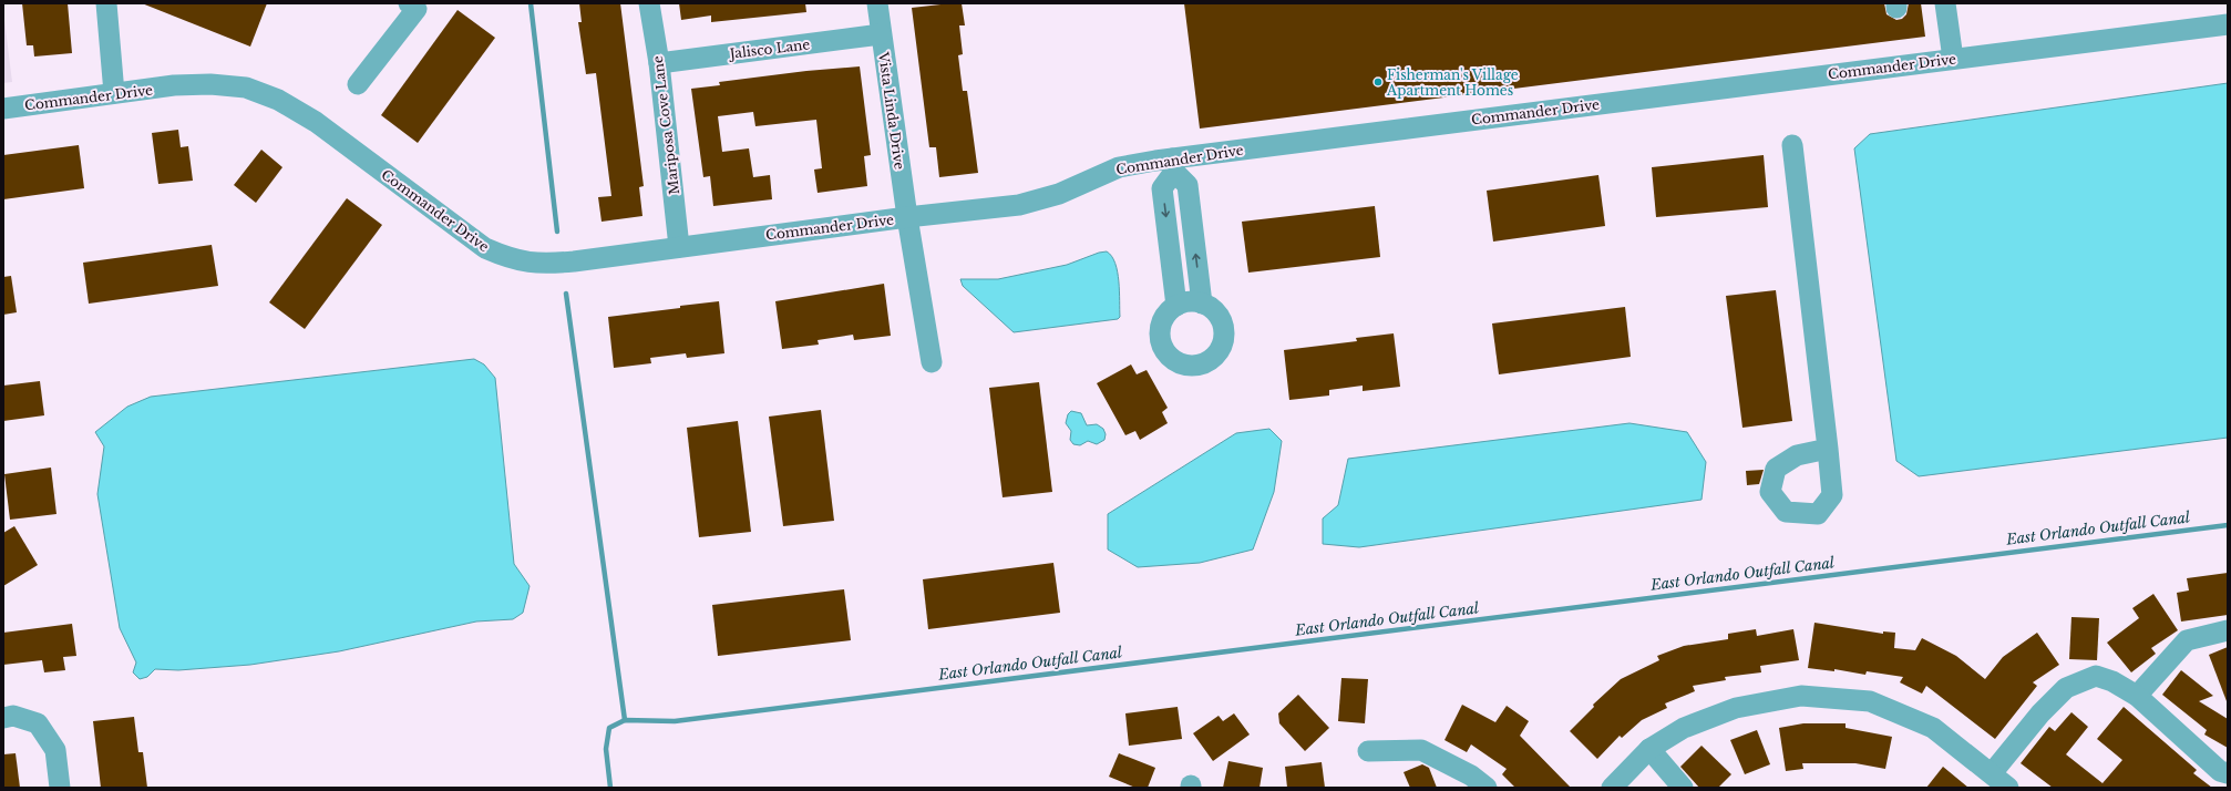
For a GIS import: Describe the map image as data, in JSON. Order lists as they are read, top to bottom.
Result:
{
  "streets": {
    "street": [
      "Jalisco Lane",
      "Commander Drive",
      "Vista Linda Drive",
      "Mariposa Cove Lane"
    ]
  },
  "crossings": [
    ["Jalisco Lane", "Vista Linda Drive"],
    ["Jalisco Lane", "Mariposa Cove Lane"],
    ["Commander Drive", "Vista Linda Drive"],
    ["Commander Drive", "Mariposa Cove Lane"]
  ],
  "water": ["East Orlando Outfall Canal"],
  "places": ["Fisherman's Village Apartment Homes"]
}
